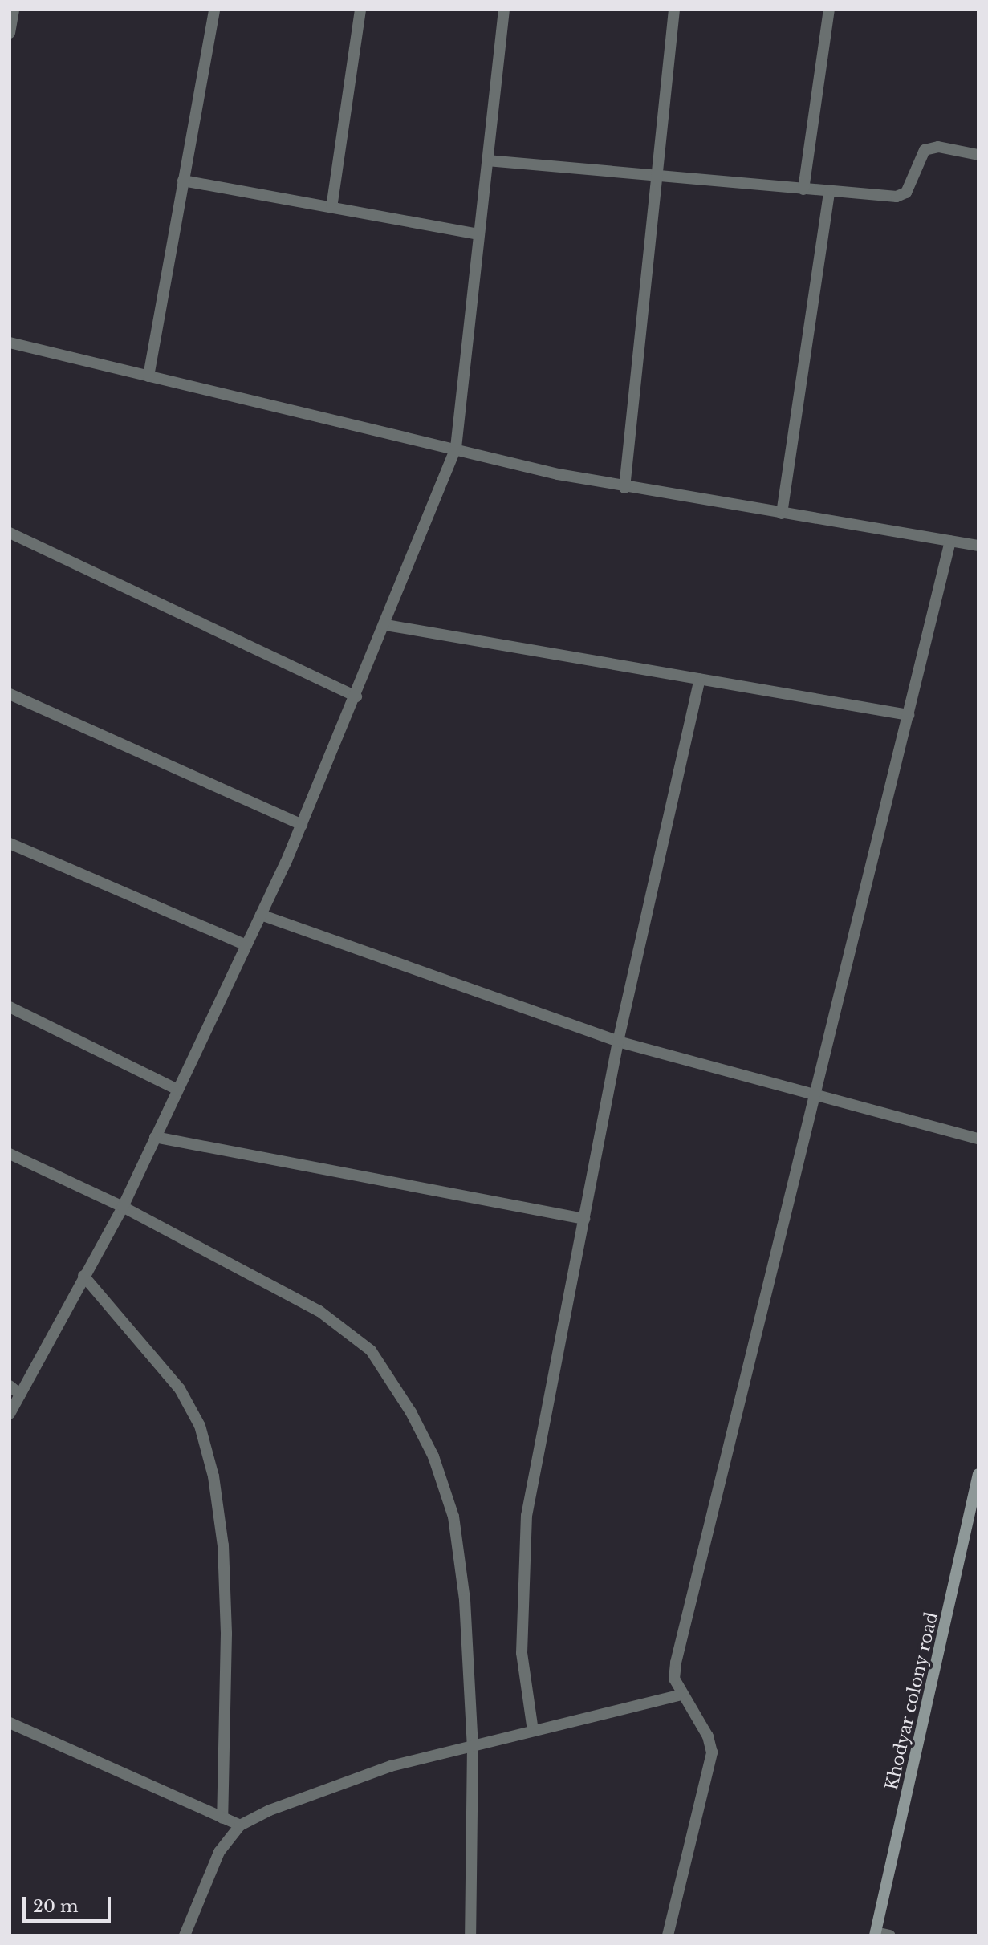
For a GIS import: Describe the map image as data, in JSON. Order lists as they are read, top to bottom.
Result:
{
  "streets": {
    "street": ["Khodyar colony road"]
  },
  "scale_bar": "20 m"
}
